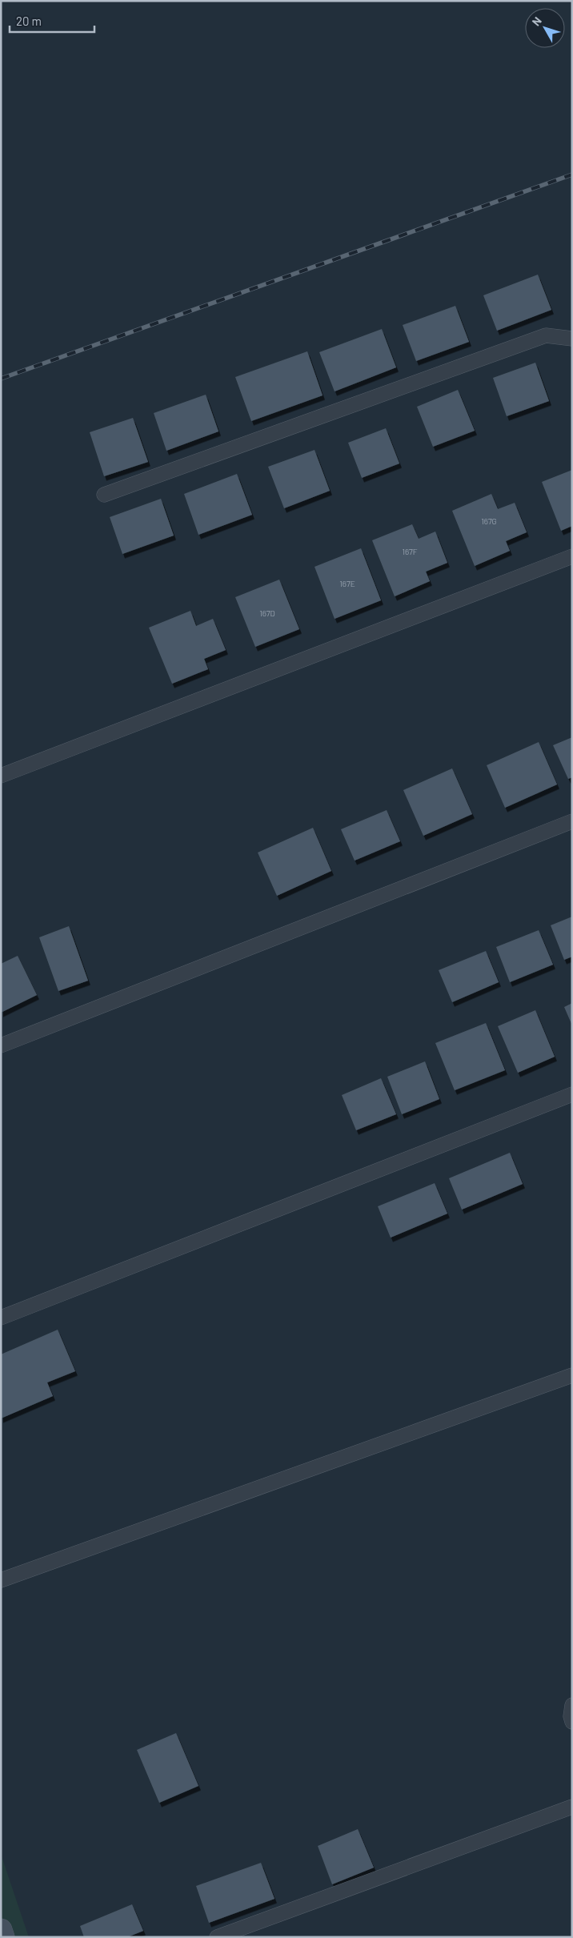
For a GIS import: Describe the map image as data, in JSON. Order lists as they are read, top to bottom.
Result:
{
  "house_numbers": [
    "167G",
    "167F",
    "167E",
    "167D"
  ],
  "scale_bar": "20 m",
  "north": "top left"
}
